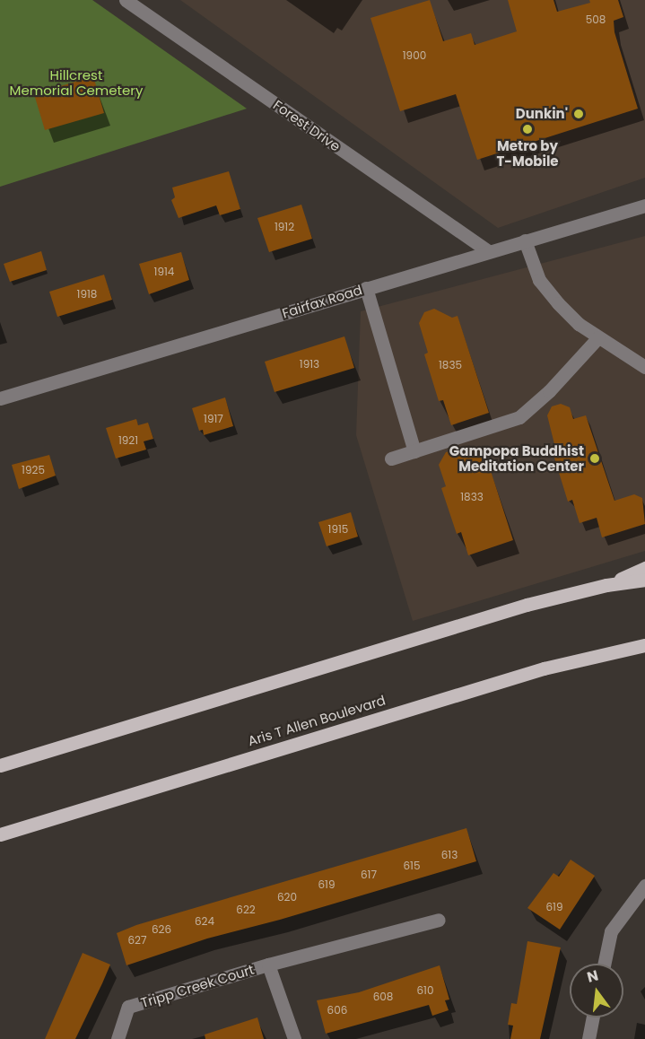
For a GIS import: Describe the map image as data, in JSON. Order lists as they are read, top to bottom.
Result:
{
  "streets": {
    "main road": ["Aris T Allen Boulevard"],
    "street": ["Forest Drive", "Fairfax Road", "Tripp Creek Court"]
  },
  "crossings": [
    ["Forest Drive", "Fairfax Road"]
  ],
  "parks": ["Hillcrest Memorial Cemetery"],
  "places": ["Dunkin'", "Metro by T-Mobile", "Gampopa Buddhist Meditation Center"],
  "house_numbers": [
    "508",
    "1900",
    "1912",
    "1914",
    "1918",
    "1913",
    "1835",
    "1917",
    "1921",
    "1925",
    "1833",
    "1915",
    "613",
    "615",
    "617",
    "619",
    "620",
    "619",
    "622",
    "624",
    "626",
    "627",
    "610",
    "608",
    "606"
  ],
  "north": "top"
}
